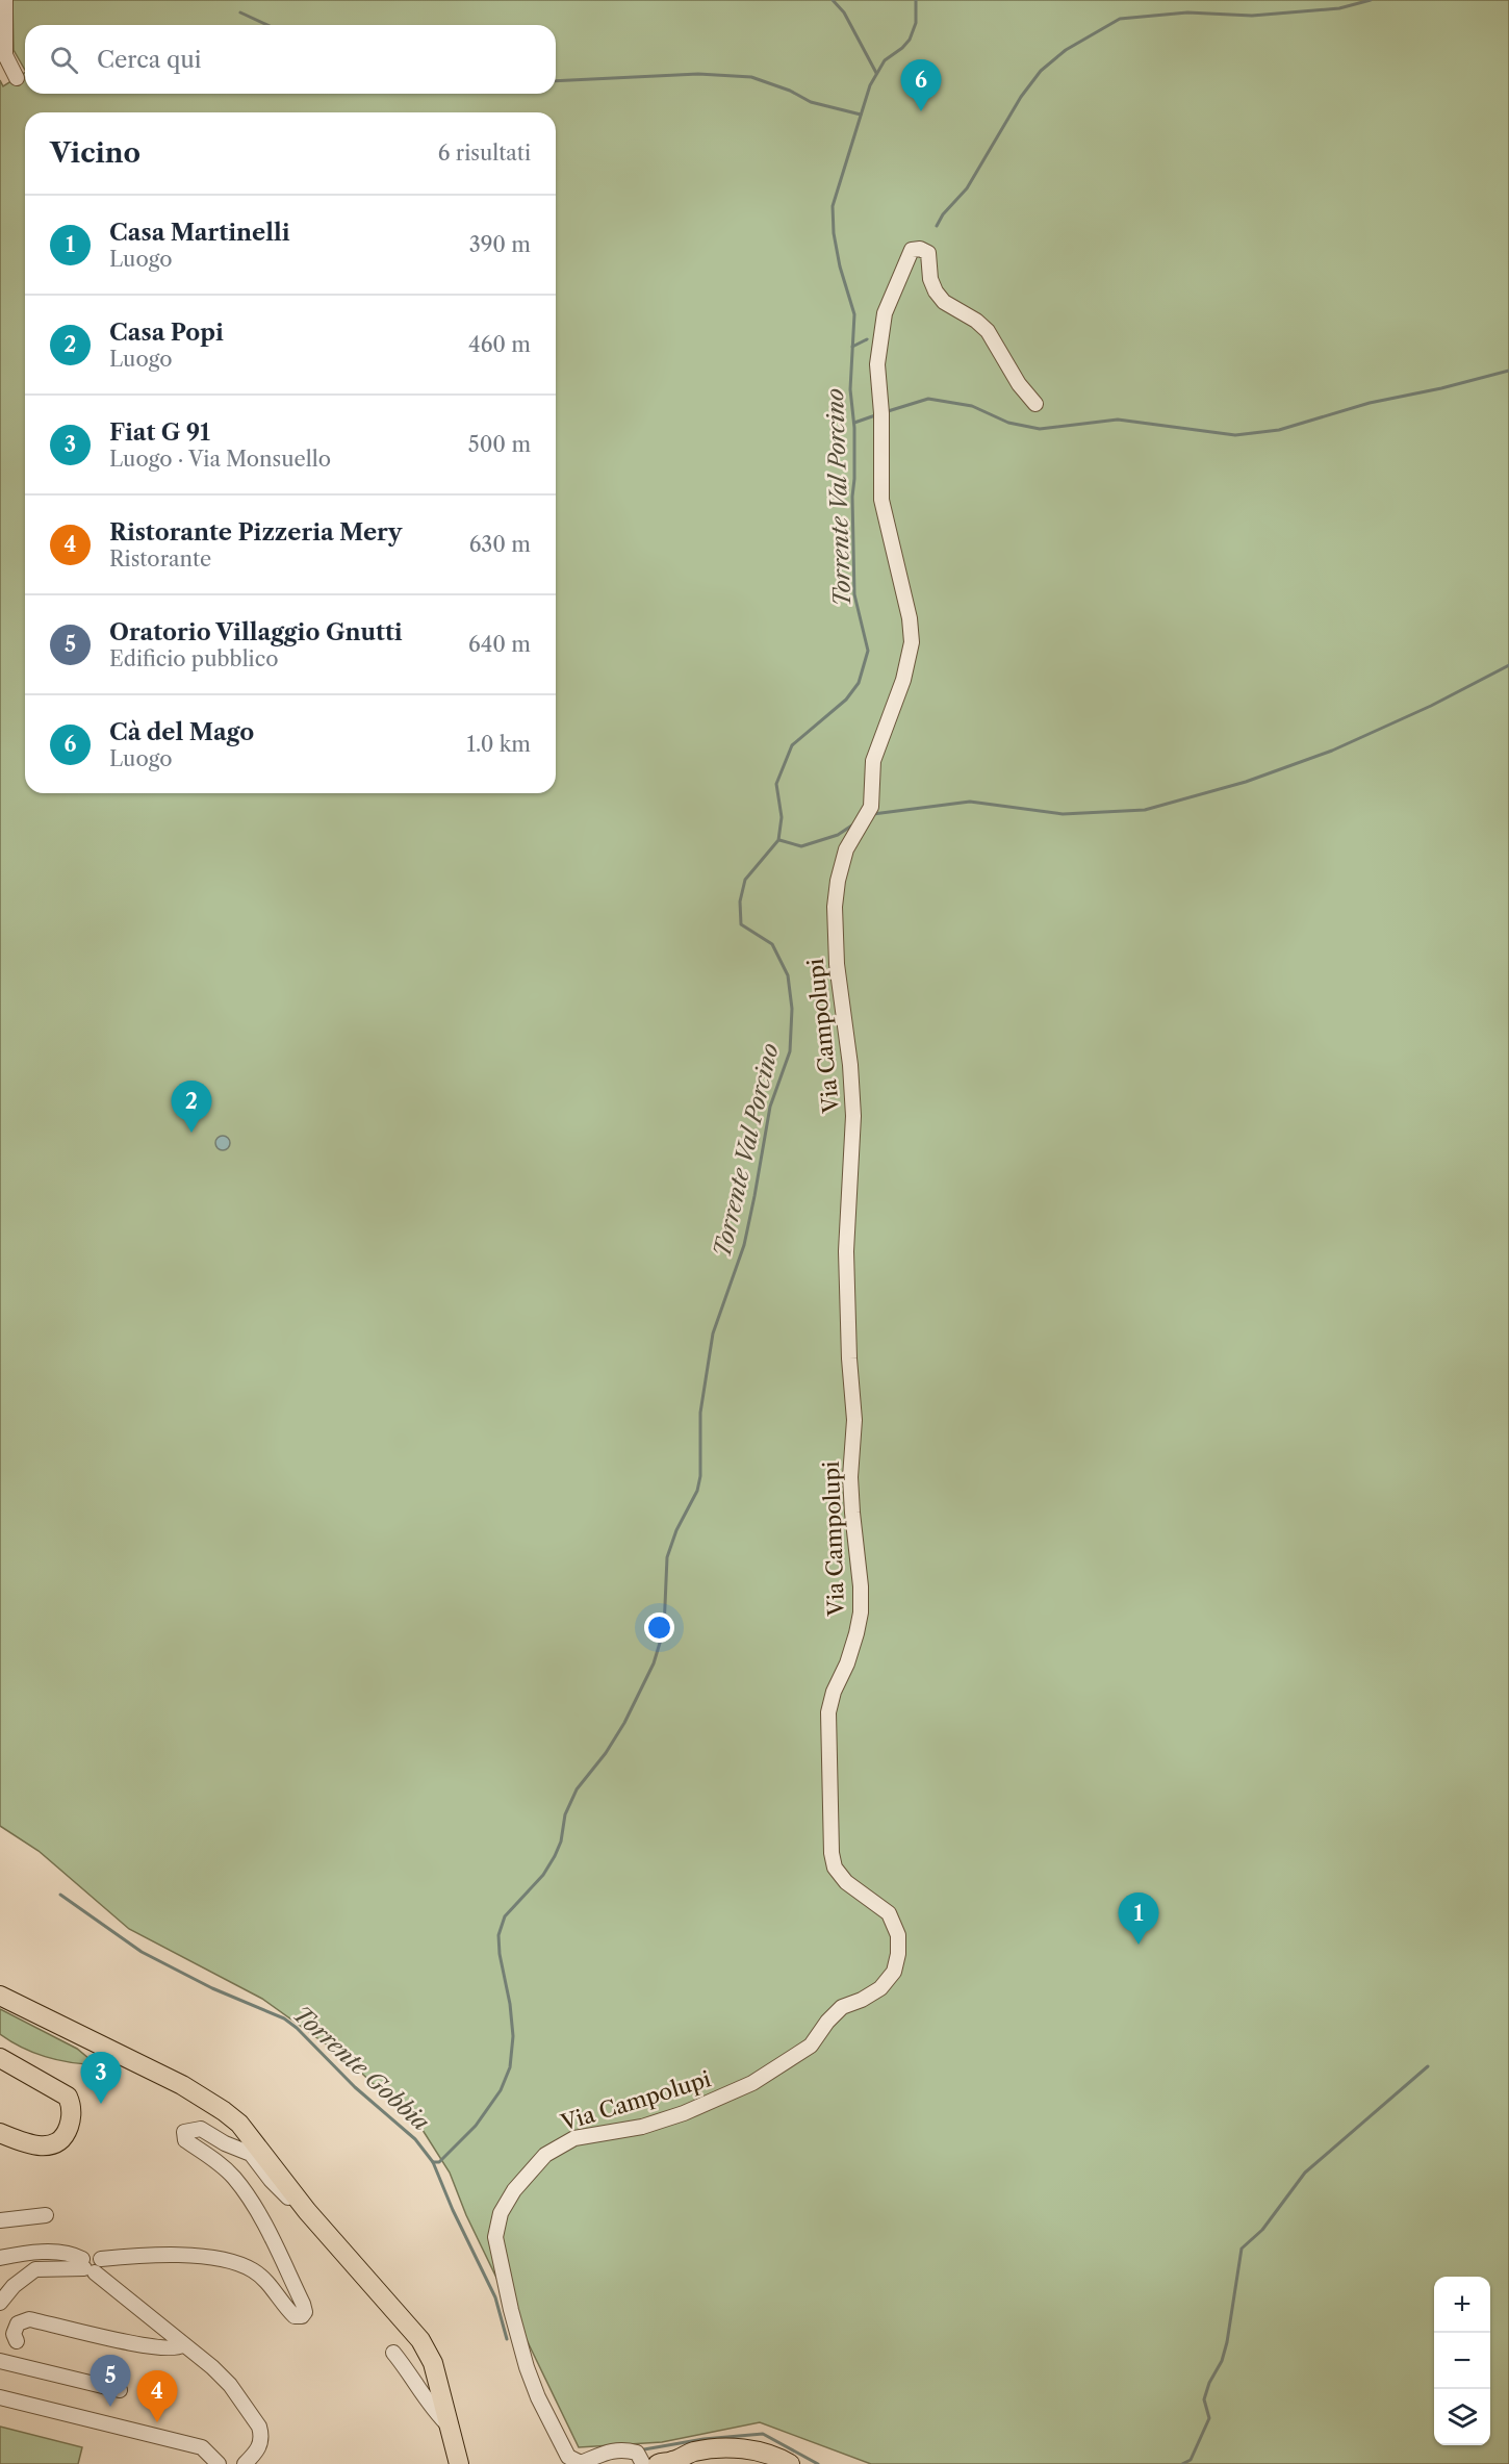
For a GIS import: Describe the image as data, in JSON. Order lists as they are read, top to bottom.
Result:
{
  "streets": {
    "street": ["Via Campolupi"]
  },
  "water": ["Torrente Val Porcino", "Torrente Gobbia"],
  "page": {
    "search": "Cerca qui",
    "pins": [
      "6",
      "2",
      "1",
      "3",
      "5",
      "4"
    ],
    "heading": ["Vicino", "6 risultati"],
    "list": [
      {
        "mark": "1",
        "name": "Casa Martinelli",
        "note": "Luogo",
        "value": "390 m"
      },
      {
        "mark": "2",
        "name": "Casa Popi",
        "note": "Luogo",
        "value": "460 m"
      },
      {
        "mark": "3",
        "name": "Fiat G 91",
        "note": "Luogo · Via Monsuello",
        "value": "500 m"
      },
      {
        "mark": "4",
        "name": "Ristorante Pizzeria Mery",
        "note": "Ristorante",
        "value": "630 m"
      },
      {
        "mark": "5",
        "name": "Oratorio Villaggio Gnutti",
        "note": "Edificio pubblico",
        "value": "640 m"
      },
      {
        "mark": "6",
        "name": "Cà del Mago",
        "note": "Luogo",
        "value": "1.0 km"
      }
    ],
    "map_buttons": ["+", "−"]
  }
}
